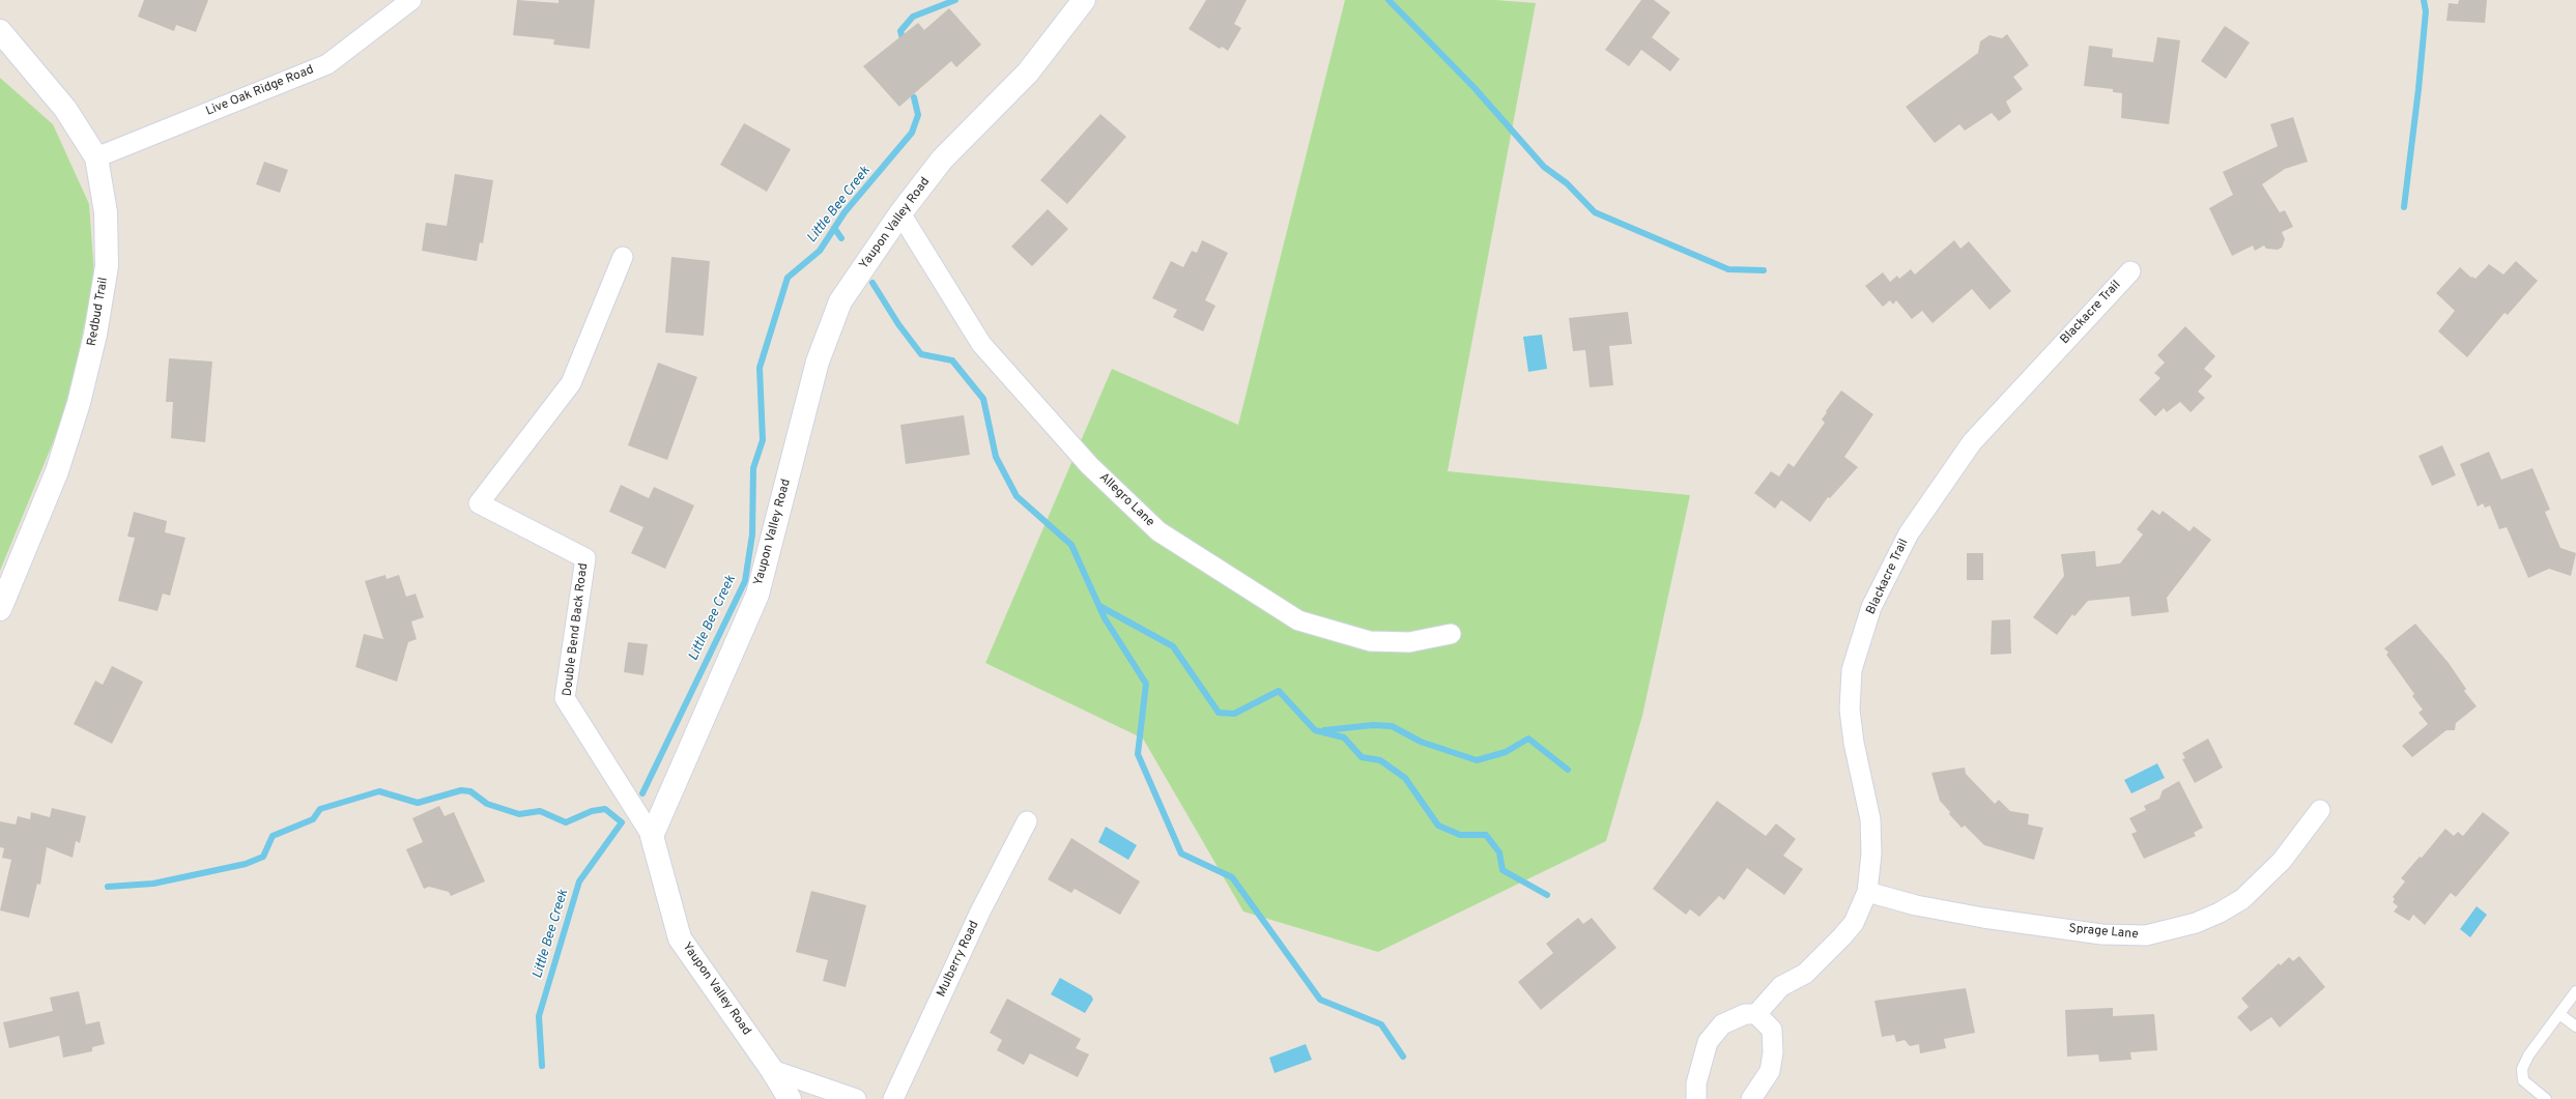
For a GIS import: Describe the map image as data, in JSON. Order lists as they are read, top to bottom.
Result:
{
  "streets": {
    "street": [
      "Live Oak Ridge Road",
      "Yaupon Valley Road",
      "Redbud Trail",
      "Blackacre Trail",
      "Allegro Lane",
      "Double Bend Back Road",
      "Sprage Lane",
      "Mulberry Road"
    ]
  },
  "crossings": [
    ["Live Oak Ridge Road", "Redbud Trail"],
    ["Yaupon Valley Road", "Allegro Lane"],
    ["Yaupon Valley Road", "Double Bend Back Road"],
    ["Blackacre Trail", "Sprage Lane"]
  ],
  "water": ["Little Bee Creek"]
}
